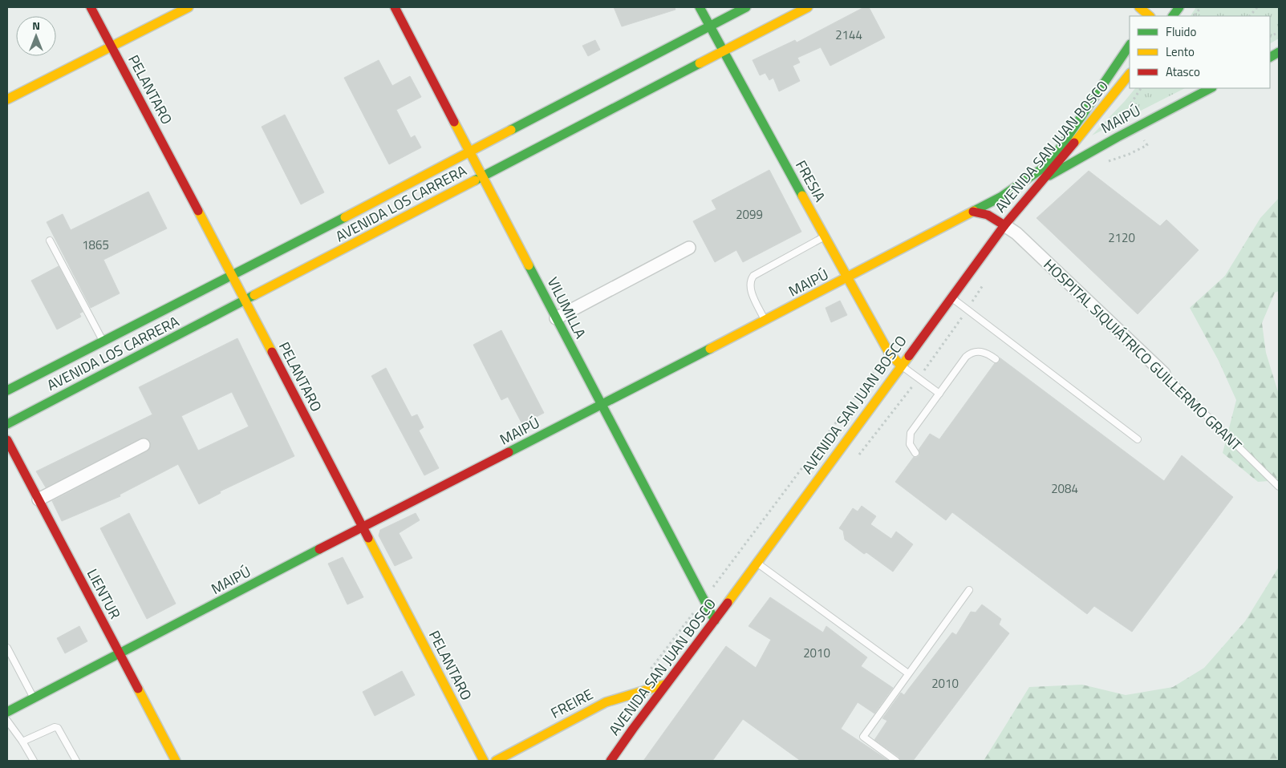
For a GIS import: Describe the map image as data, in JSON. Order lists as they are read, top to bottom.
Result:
{
  "streets": {
    "main road": [
      "PELANTARO",
      "MAIPÚ",
      "AVENIDA SAN JUAN BOSCO",
      "FRESIA",
      "AVENIDA LOS CARRERA",
      "VILUMILLA",
      "LIENTUR",
      "FREIRE"
    ],
    "street": ["HOSPITAL SIQUIÁTRICO GUILLERMO GRANT"]
  },
  "crossings": [
    ["PELANTARO", "MAIPÚ"],
    ["PELANTARO", "AVENIDA LOS CARRERA"],
    ["MAIPÚ", "AVENIDA SAN JUAN BOSCO"],
    ["MAIPÚ", "FRESIA"],
    ["MAIPÚ", "VILUMILLA"],
    ["MAIPÚ", "LIENTUR"],
    ["AVENIDA SAN JUAN BOSCO", "FRESIA"],
    ["AVENIDA SAN JUAN BOSCO", "VILUMILLA"],
    ["AVENIDA SAN JUAN BOSCO", "HOSPITAL SIQUIÁTRICO GUILLERMO GRANT"],
    ["AVENIDA SAN JUAN BOSCO", "FREIRE"],
    ["FRESIA", "AVENIDA LOS CARRERA"],
    ["AVENIDA LOS CARRERA", "VILUMILLA"]
  ],
  "house_numbers": [
    "2144",
    "2099",
    "2120",
    "1865",
    "2084",
    "2010",
    "2010"
  ],
  "legend": ["Fluido", "Lento", "Atasco"],
  "north": "top"
}
